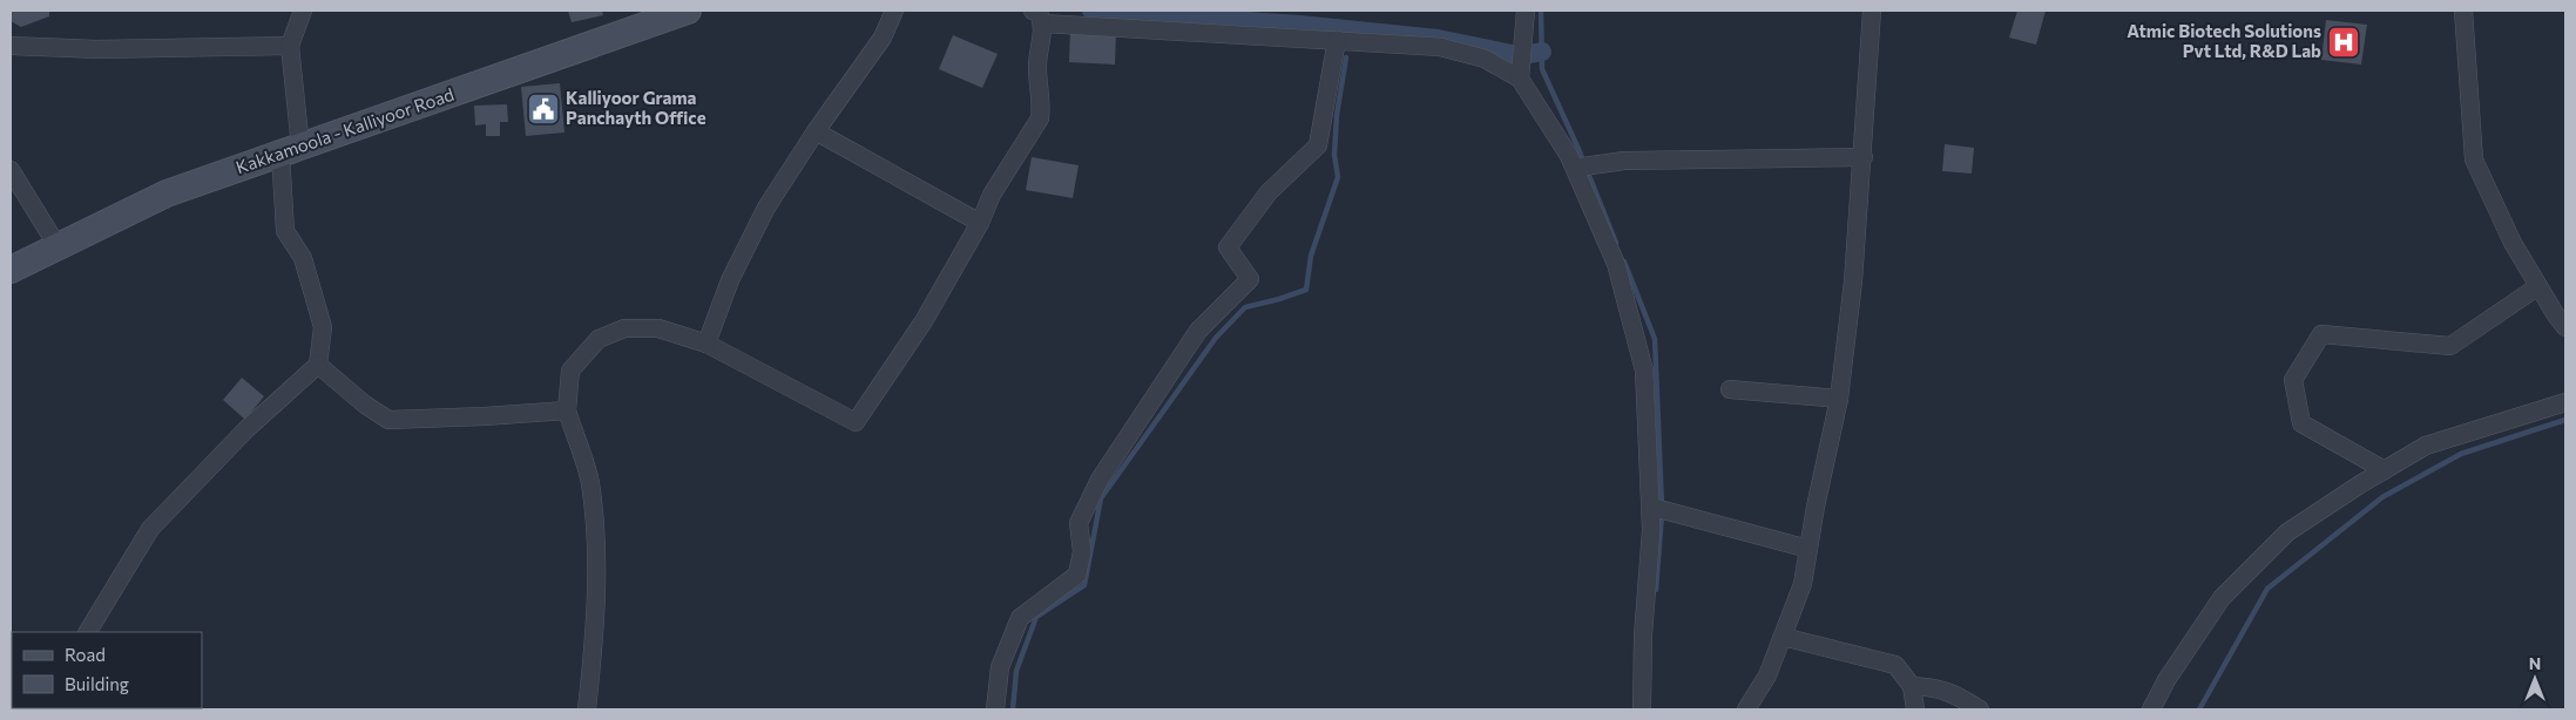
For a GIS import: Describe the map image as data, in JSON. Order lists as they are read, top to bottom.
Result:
{
  "streets": {
    "main road": ["Kakkamoola - Kalliyoor Road"]
  },
  "places": {
    "hospital": ["Atmic Biotech Solutions Pvt Ltd, R&D Lab"],
    "public building": ["Kalliyoor Grama Panchayth Office"]
  },
  "legend": ["Road", "Building"],
  "north": "top"
}
